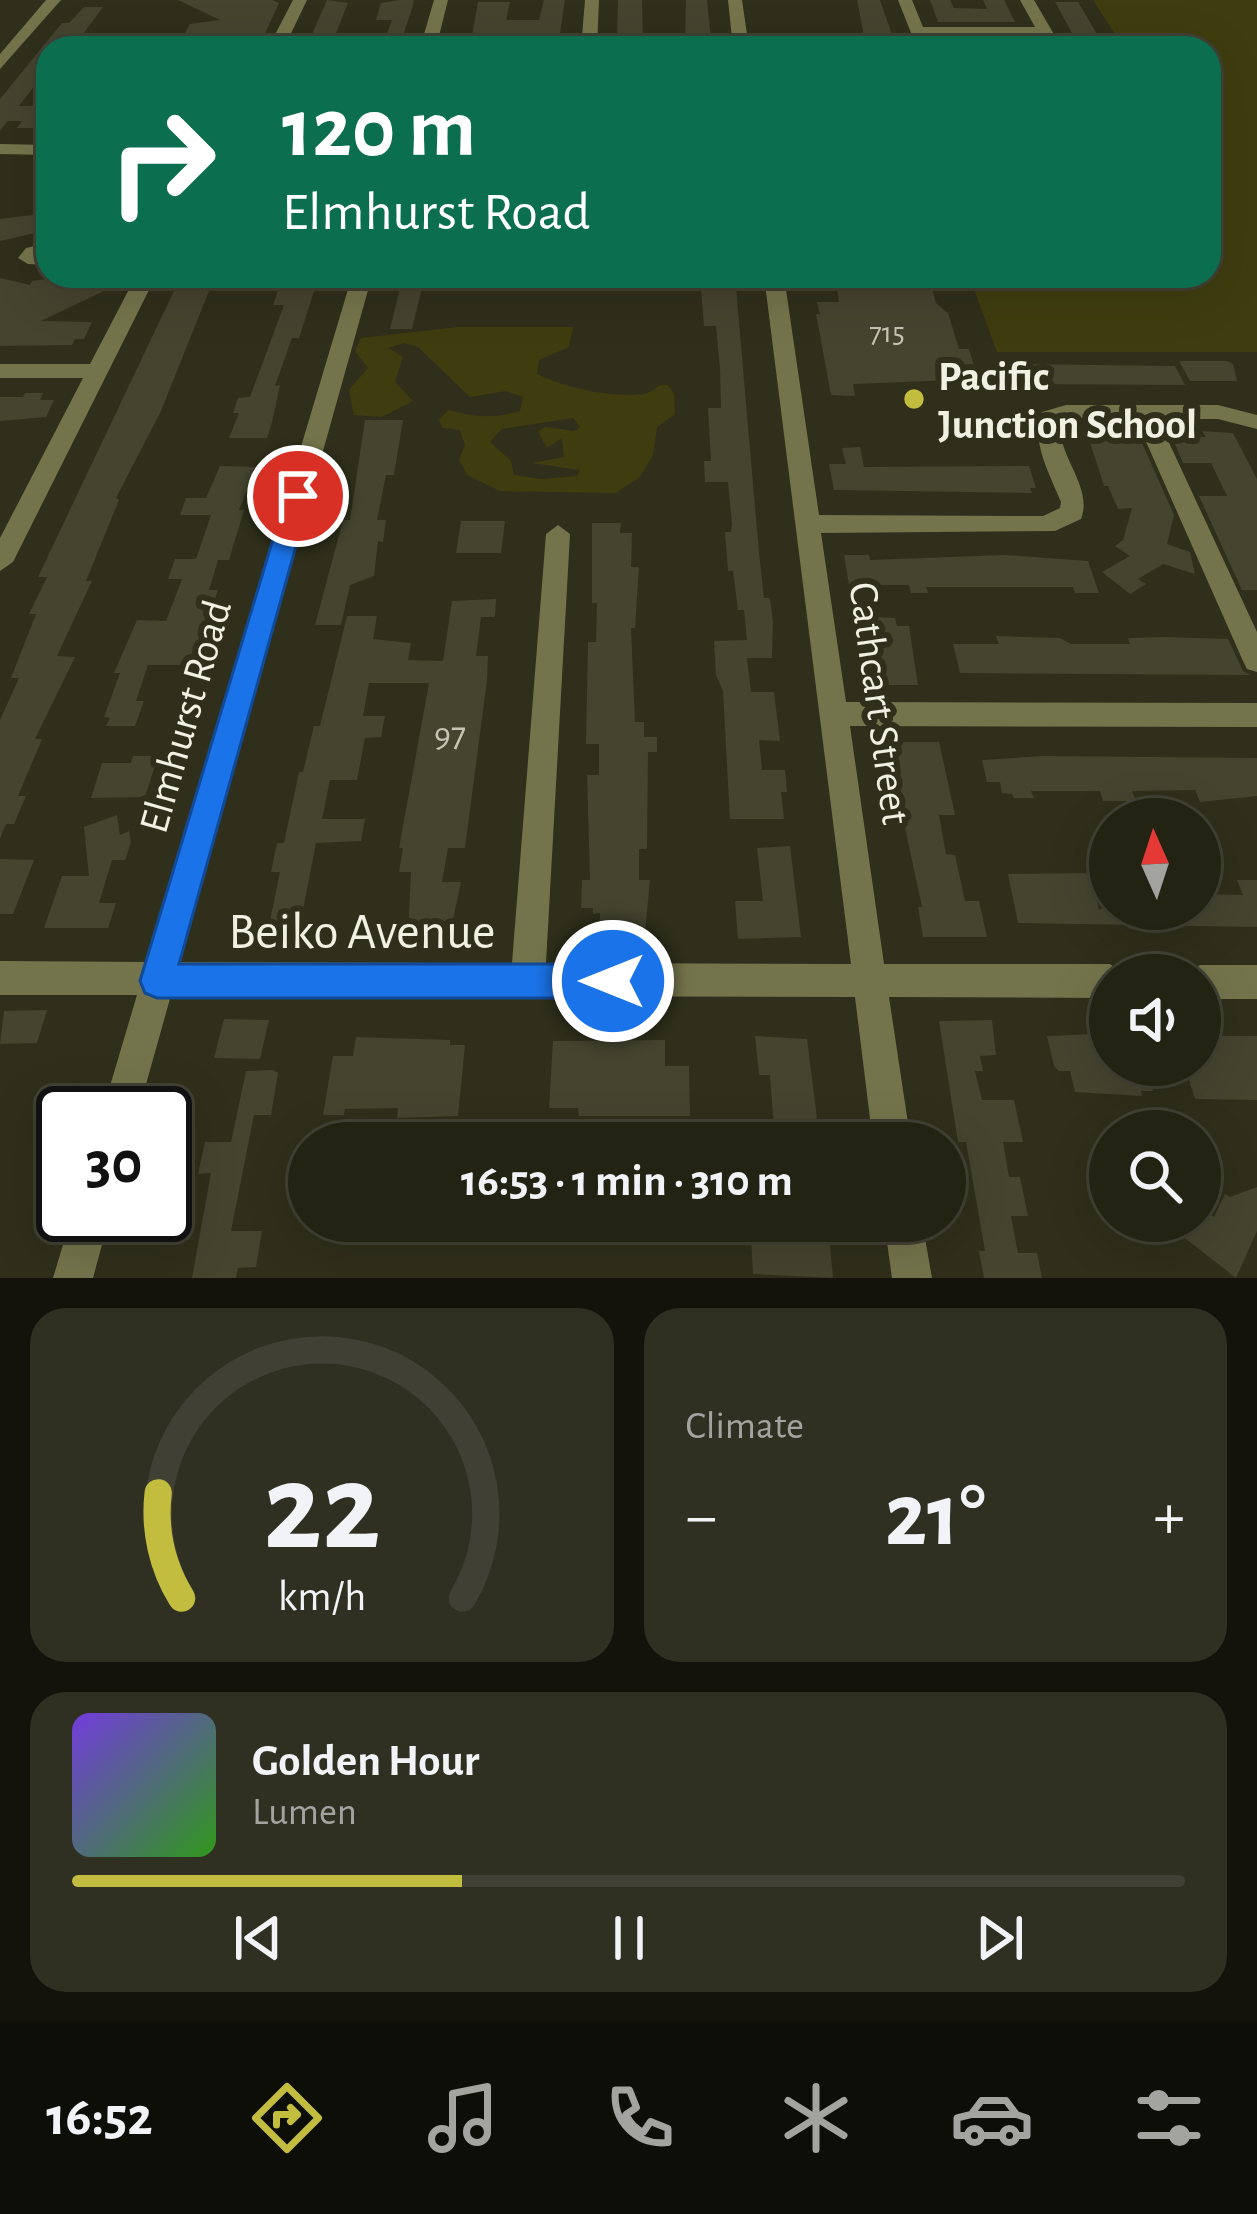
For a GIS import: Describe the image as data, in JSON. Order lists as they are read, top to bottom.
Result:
{
  "streets": {
    "street": ["Cathcart Street", "Elmhurst Road", "Beiko Avenue"]
  },
  "crossings": [
    ["Cathcart Street", "Beiko Avenue"],
    ["Elmhurst Road", "Beiko Avenue"]
  ],
  "places": ["Pacific Junction School"],
  "house_numbers": ["715", "97"],
  "north": "top",
  "page": {
    "turn": ["120 m", "Elmhurst Road"],
    "limit": "30",
    "trip": "16:53 · 1 min · 310 m",
    "tile": "Climate",
    "heat": ["−", "21°", "+"],
    "song": ["Golden Hour", "Lumen"],
    "tabs": "16:52",
    "gauge": ["22", "km/h"]
  }
}
